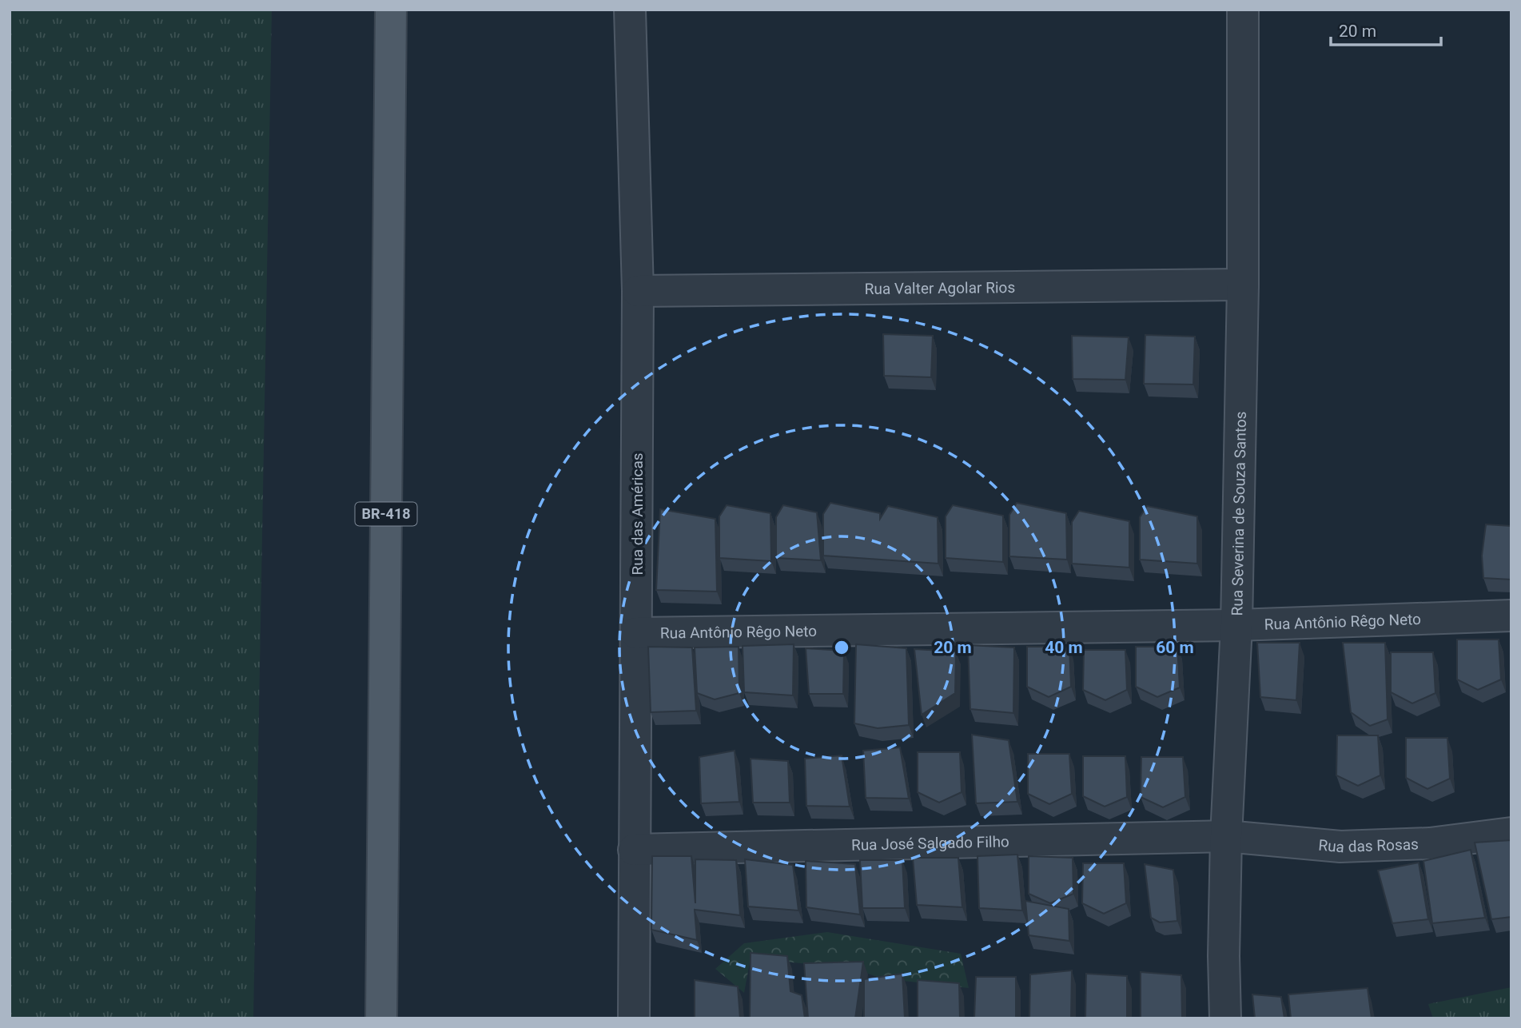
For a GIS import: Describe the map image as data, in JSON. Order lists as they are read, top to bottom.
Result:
{
  "streets": {
    "main road": ["BR-418"],
    "street": [
      "Rua Valter Agolar Rios",
      "Rua das Américas",
      "Rua Severina de Souza Santos",
      "Rua Antônio Rêgo Neto",
      "Rua José Salgado Filho",
      "Rua das Rosas"
    ]
  },
  "crossings": [
    ["Rua Valter Agolar Rios", "Rua das Américas"],
    ["Rua Valter Agolar Rios", "Rua Severina de Souza Santos"],
    ["Rua das Américas", "Rua Antônio Rêgo Neto"],
    ["Rua das Américas", "Rua José Salgado Filho"],
    ["Rua Severina de Souza Santos", "Rua Antônio Rêgo Neto"],
    ["Rua Severina de Souza Santos", "Rua José Salgado Filho"],
    ["Rua Severina de Souza Santos", "Rua das Rosas"],
    ["Rua José Salgado Filho", "Rua das Rosas"]
  ],
  "scale_bar": "20 m",
  "rings": ["20 m", "40 m", "60 m"]
}
